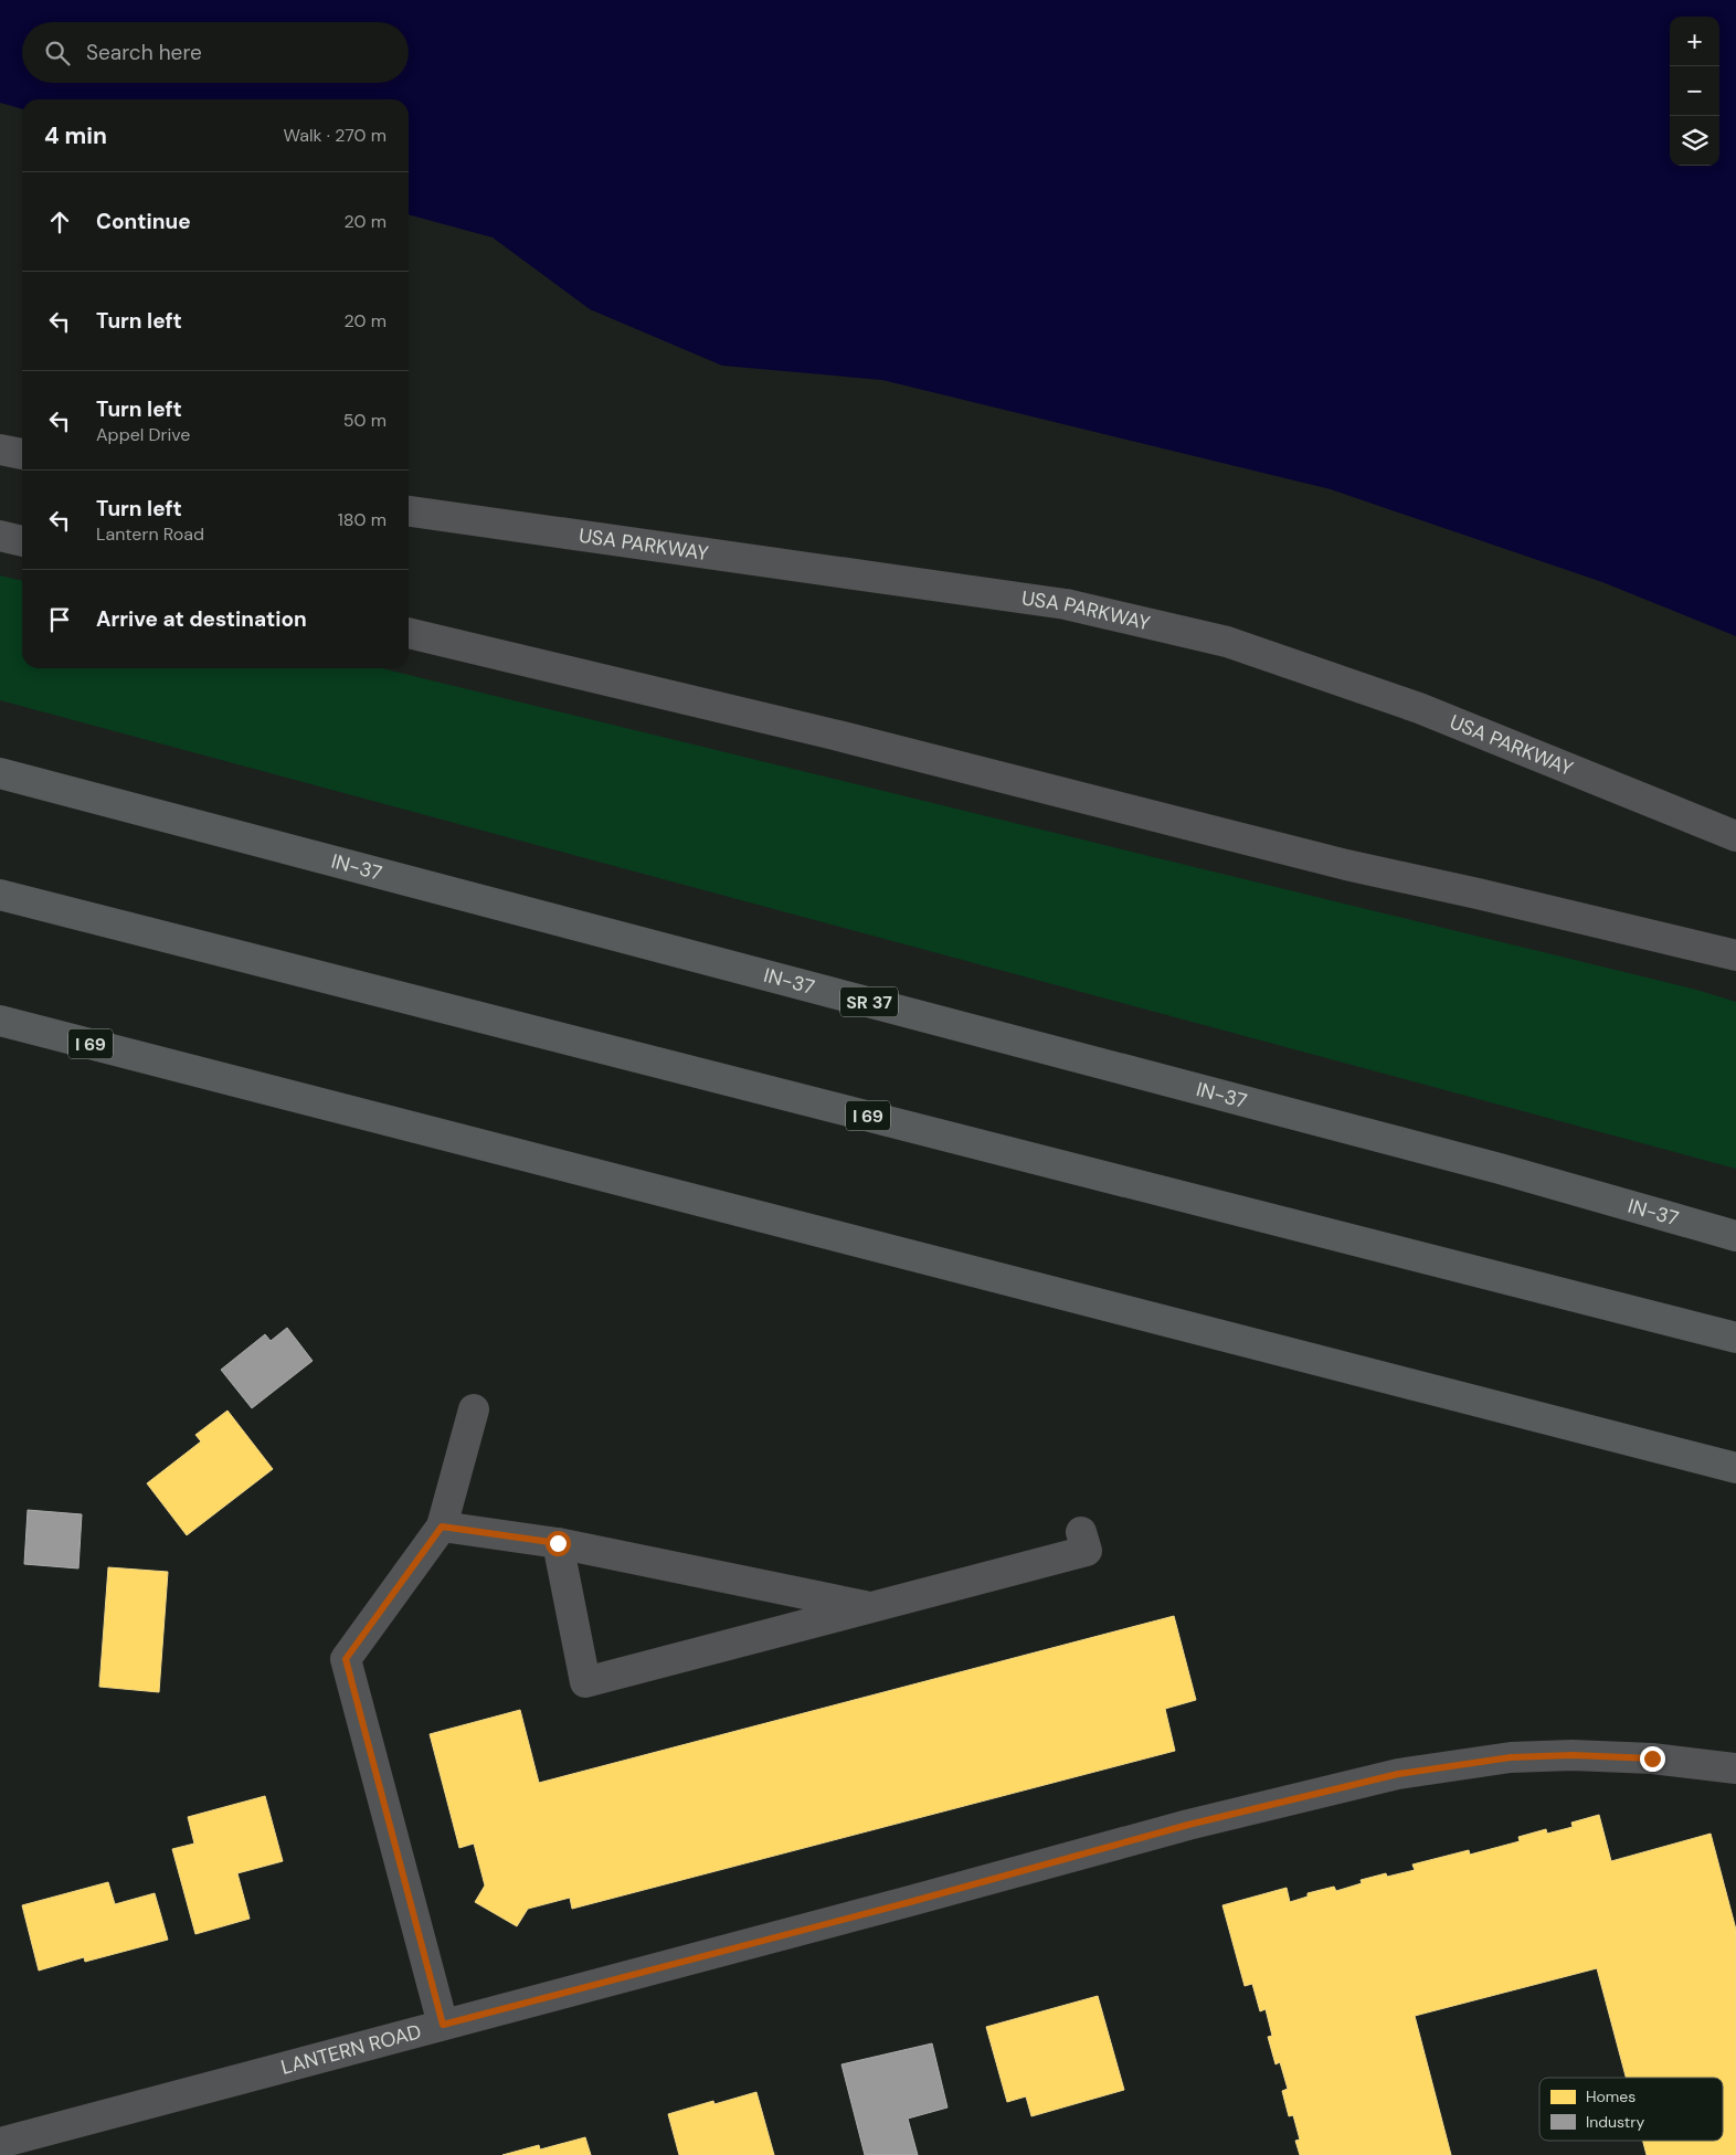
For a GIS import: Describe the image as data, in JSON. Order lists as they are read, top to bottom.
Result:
{
  "streets": {
    "highway": ["IN-37", "SR 37", "I 69"],
    "street": ["USA PARKWAY", "LANTERN ROAD"]
  },
  "legend": ["Homes", "Industry"],
  "page": {
    "map_buttons": ["+", "−"],
    "search": "Search here",
    "heading": ["4 min", "Walk · 270 m"],
    "list": [
      ["Continue", "20 m"],
      ["Turn left", "20 m"],
      ["Turn left", "Appel Drive", "50 m"],
      ["Turn left", "Lantern Road", "180 m"],
      "Arrive at destination"
    ]
  }
}
